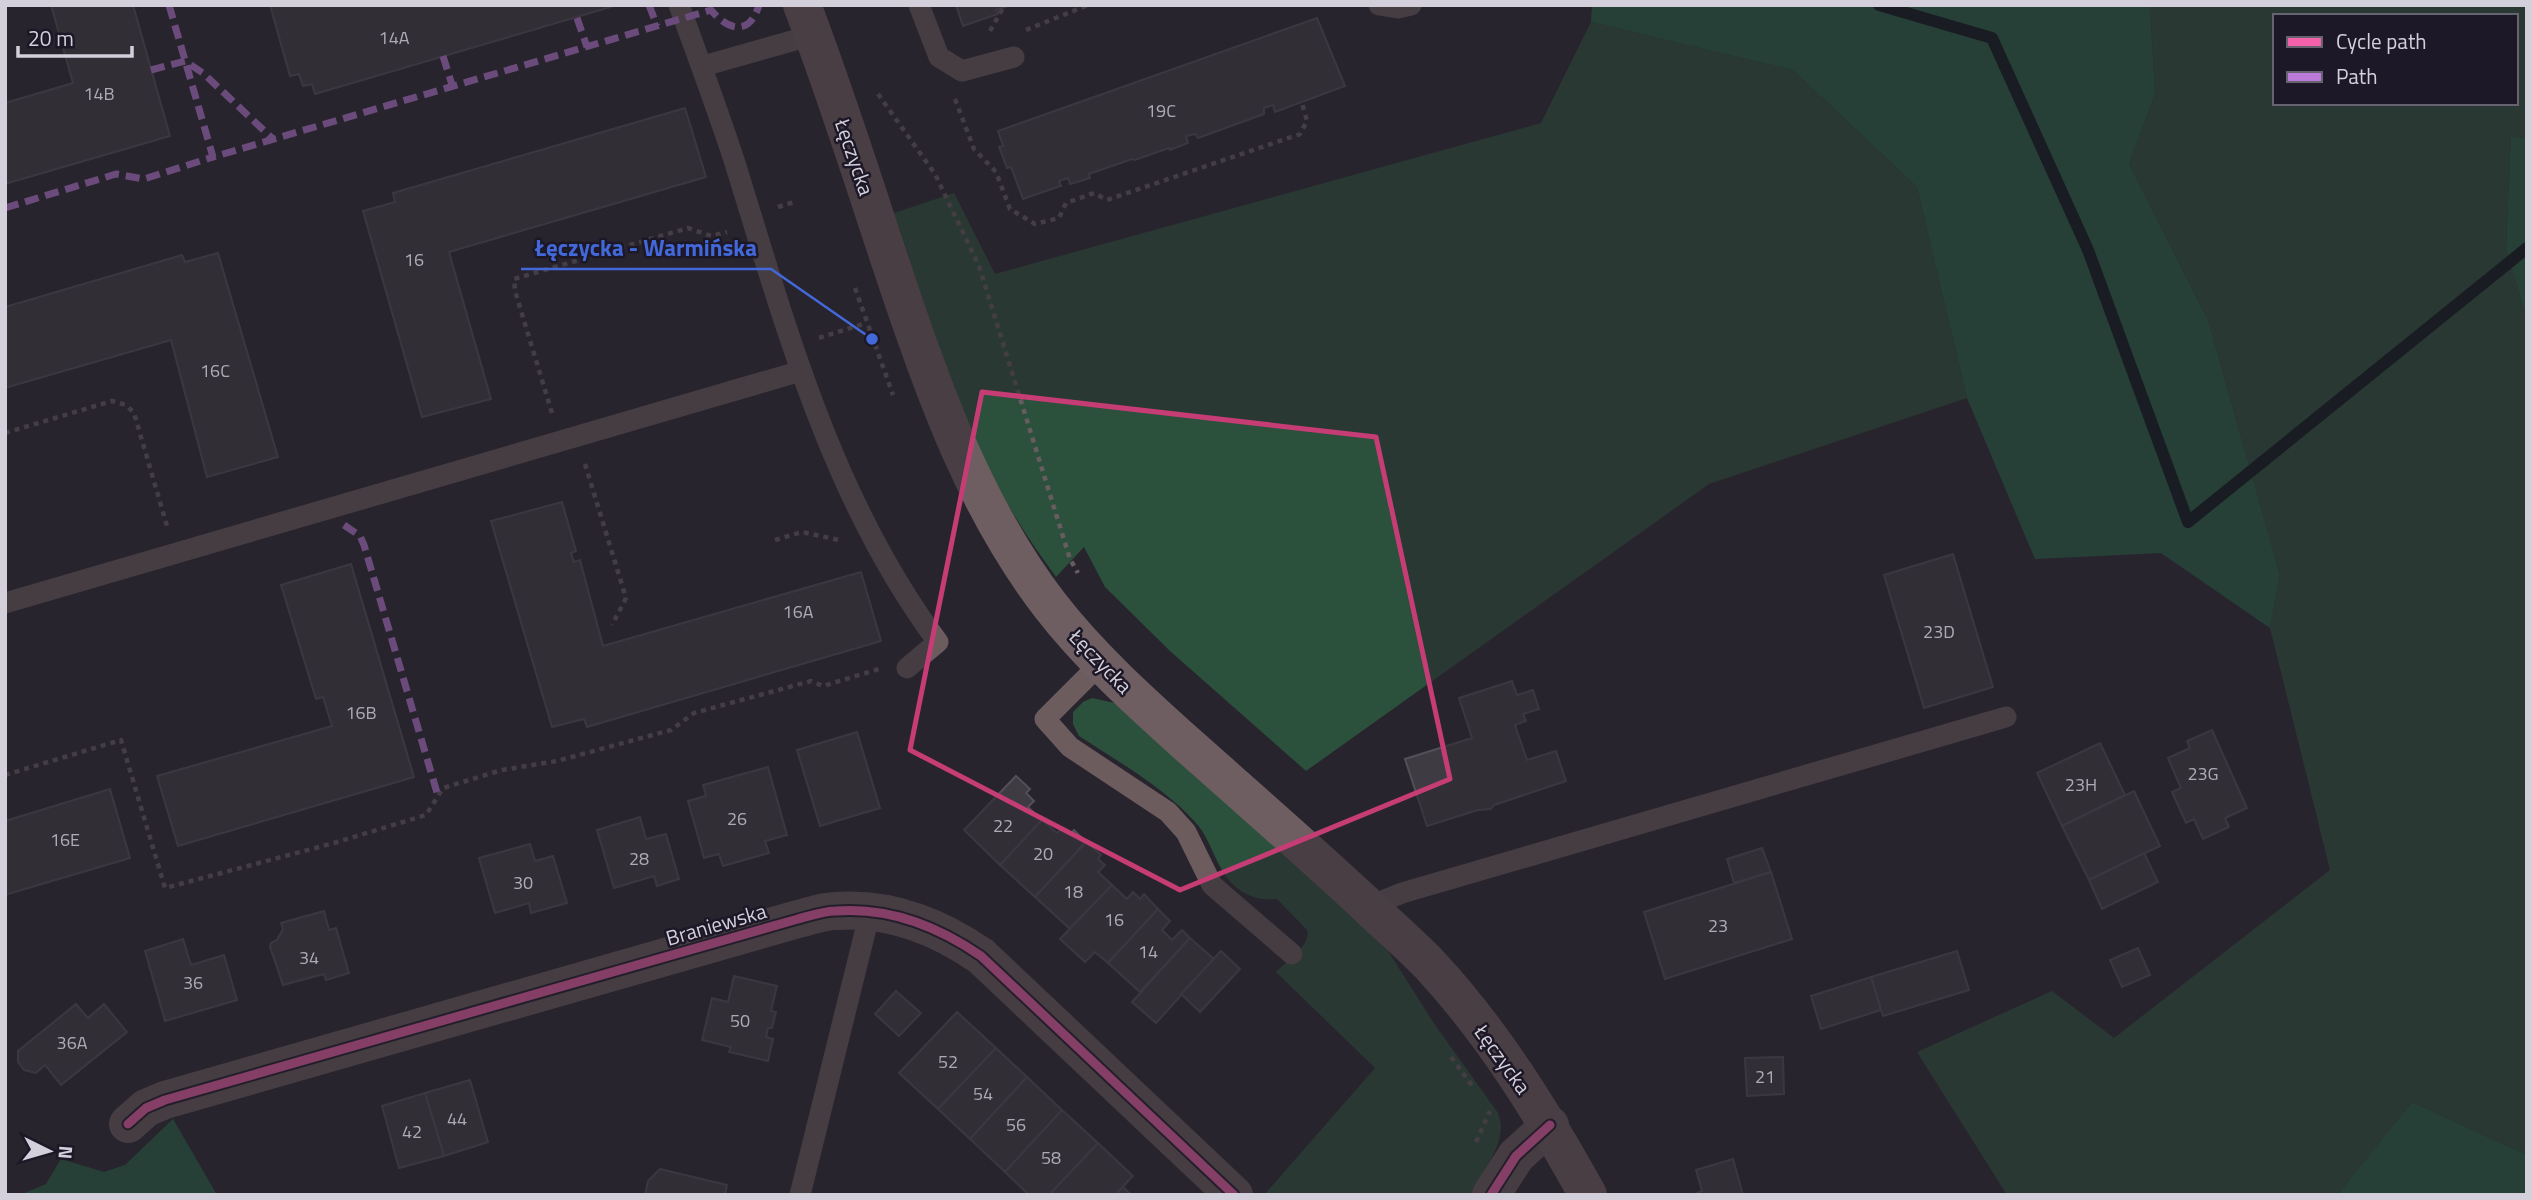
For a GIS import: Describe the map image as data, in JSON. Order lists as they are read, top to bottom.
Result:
{
  "streets": {
    "main road": ["Łęczycka"],
    "street": ["Braniewska"]
  },
  "places": ["Łęczycka - Warmińska"],
  "house_numbers": [
    "14A",
    "14B",
    "19C",
    "16",
    "16C",
    "16A",
    "23D",
    "16B",
    "23G",
    "23H",
    "26",
    "22",
    "16E",
    "20",
    "28",
    "30",
    "18",
    "16",
    "23",
    "14",
    "34",
    "36",
    "50",
    "36A",
    "52",
    "21",
    "54",
    "44",
    "56",
    "42",
    "58"
  ],
  "legend": ["Cycle path", "Path"],
  "scale_bar": "20 m",
  "north": "right"
}
